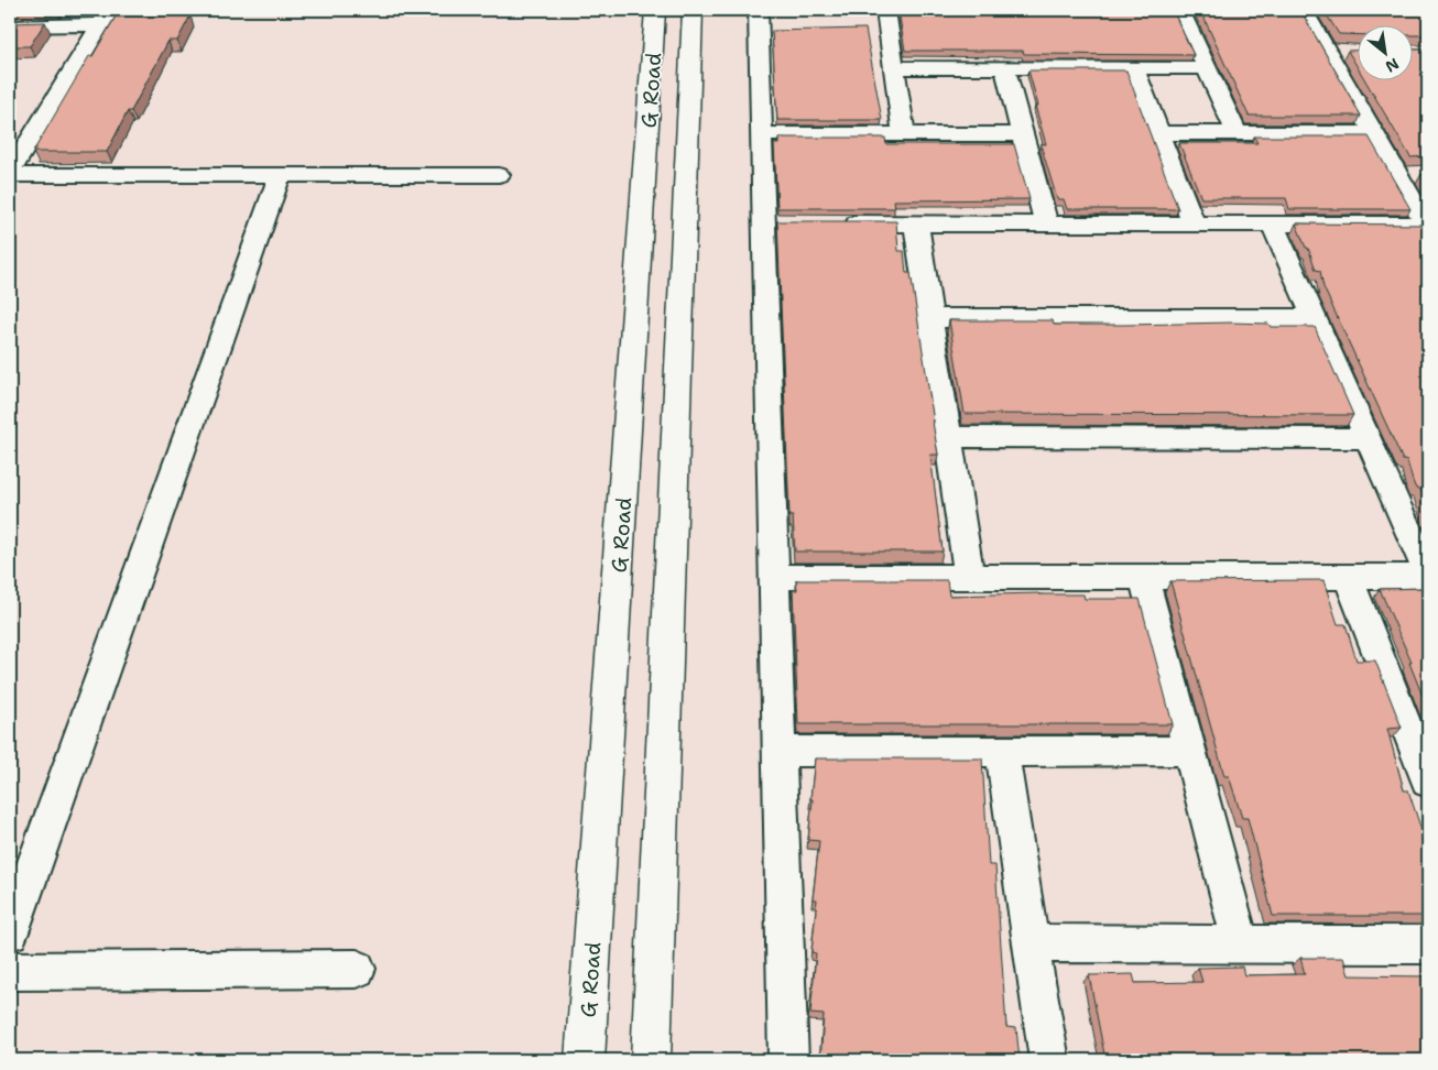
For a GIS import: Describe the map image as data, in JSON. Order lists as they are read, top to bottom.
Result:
{
  "streets": {
    "street": ["G Road"]
  },
  "north": "bottom right"
}
